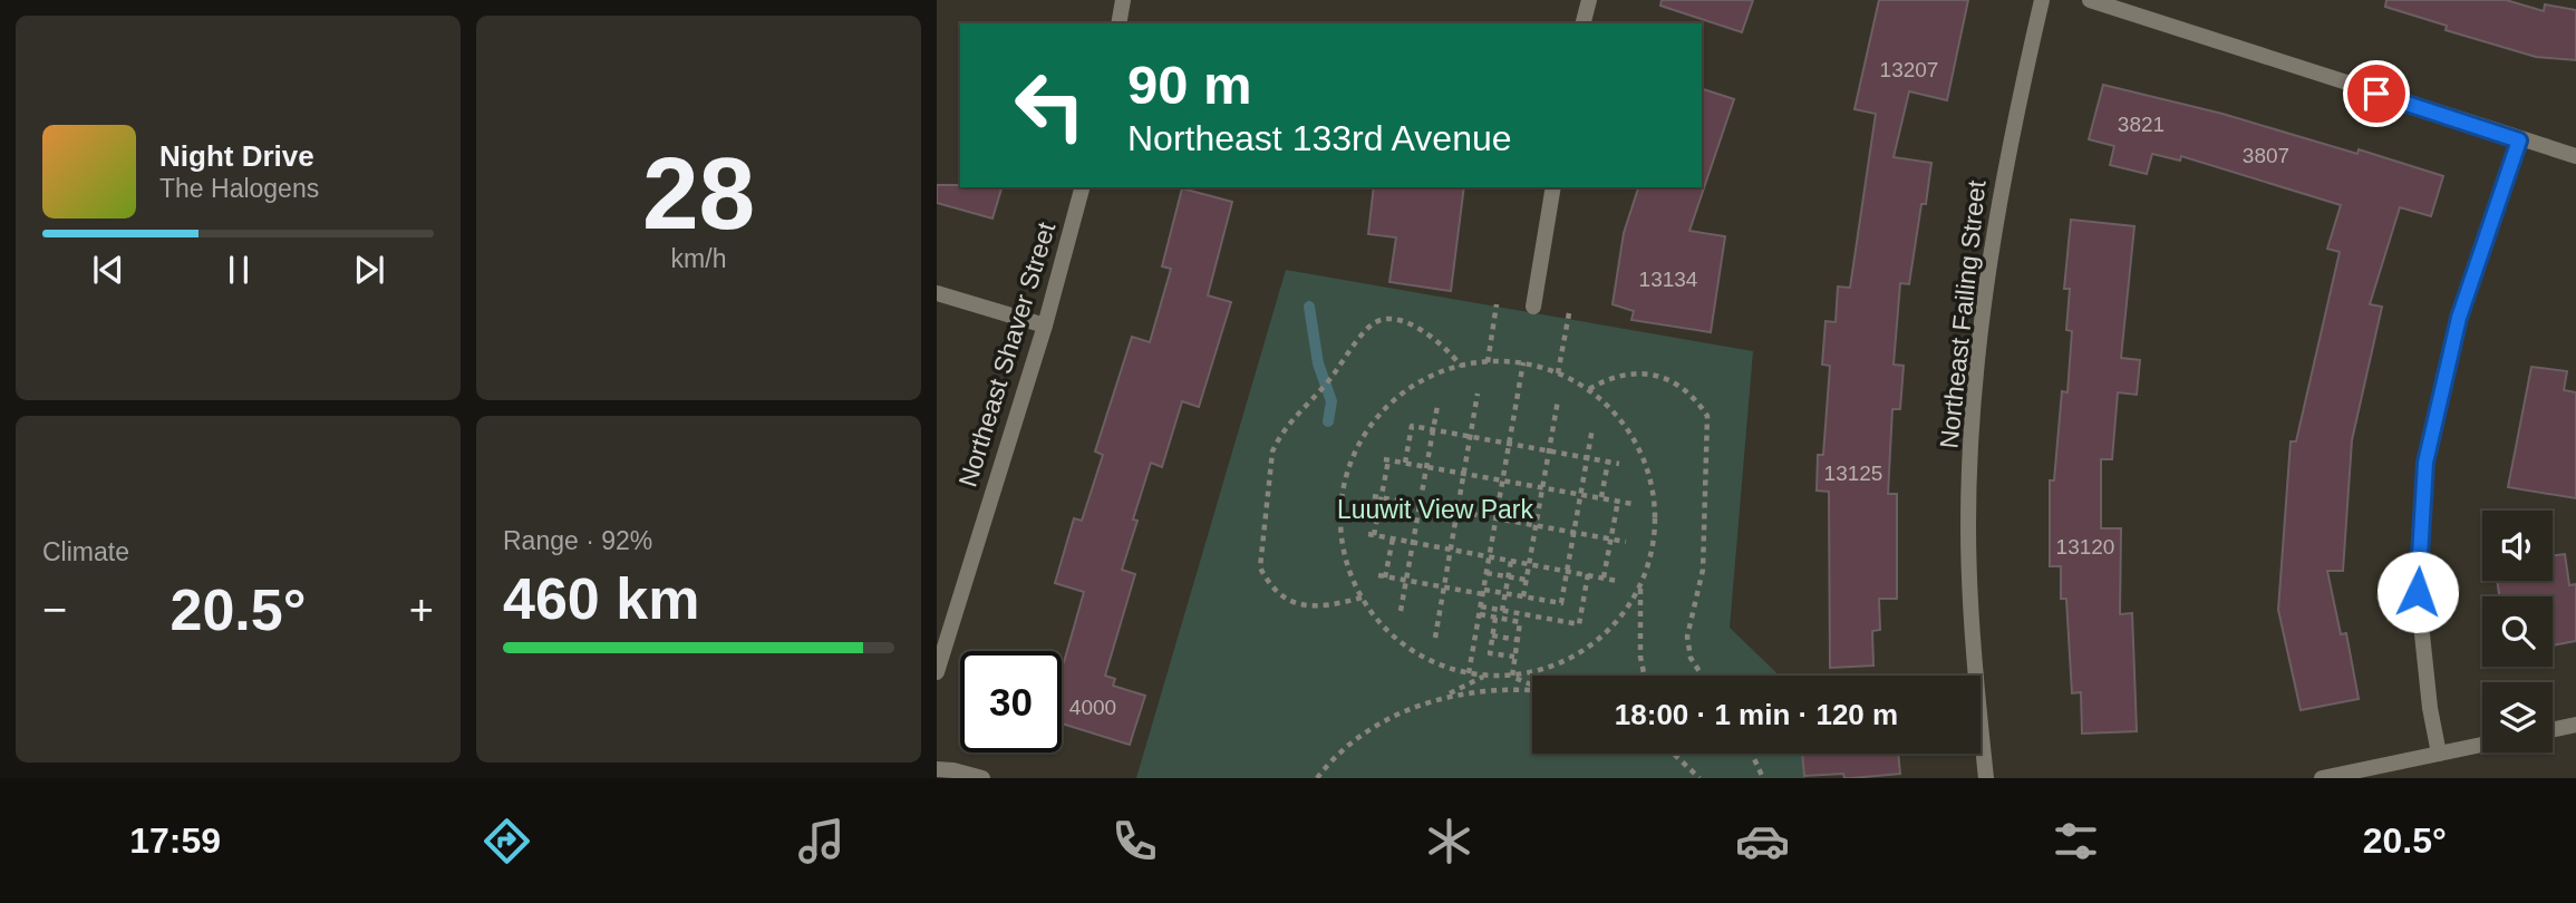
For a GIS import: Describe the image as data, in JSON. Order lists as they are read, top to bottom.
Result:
{
  "streets": {
    "street": ["Northeast Failing Street", "Northeast Shaver Street"]
  },
  "parks": ["Luuwit View Park"],
  "house_numbers": [
    "13207",
    "3821",
    "3807",
    "13134",
    "13125",
    "13120",
    "4000"
  ],
  "page": {
    "tile": [
      ["28", "km/h"],
      "Climate",
      ["Range · 92%", "460 km"]
    ],
    "turn": ["90 m", "Northeast 133rd Avenue"],
    "song": ["Night Drive", "The Halogens"],
    "heat": ["−", "20.5°", "+"],
    "limit": "30",
    "trip": "18:00 · 1 min · 120 m",
    "tabs": ["17:59", "20.5°"]
  }
}
